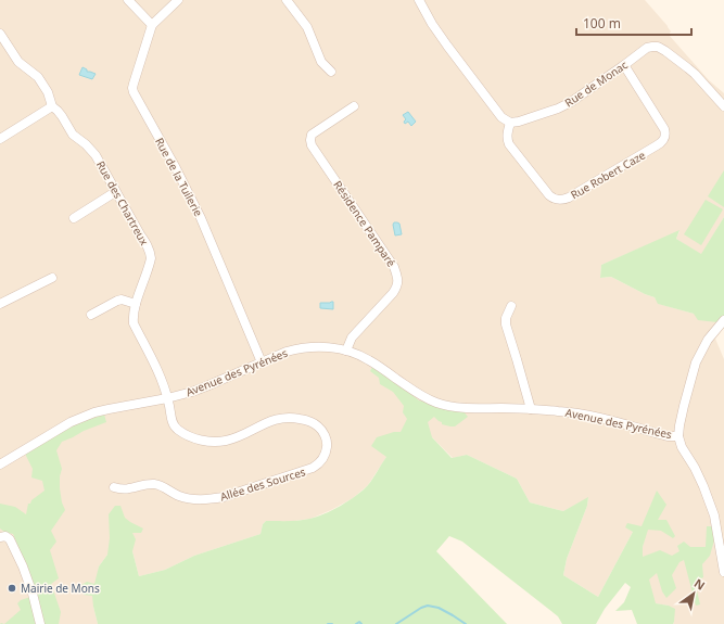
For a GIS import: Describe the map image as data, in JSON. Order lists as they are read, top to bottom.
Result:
{
  "streets": {
    "street": [
      "Rue de Monac",
      "Rue Robert Caze",
      "Rue de la Tuilerie",
      "Rue des Chartreux",
      "Résidence Pamparé",
      "Avenue des Pyrénées",
      "Allée des Sources"
    ]
  },
  "crossings": [
    ["Rue de Monac", "Rue Robert Caze"],
    ["Rue de la Tuilerie", "Avenue des Pyrénées"],
    ["Rue des Chartreux", "Avenue des Pyrénées"],
    ["Rue des Chartreux", "Allée des Sources"],
    ["Résidence Pamparé", "Avenue des Pyrénées"],
    ["Avenue des Pyrénées", "Allée des Sources"]
  ],
  "places": ["Mairie de Mons"],
  "scale_bar": "100 m",
  "north": "top right"
}
